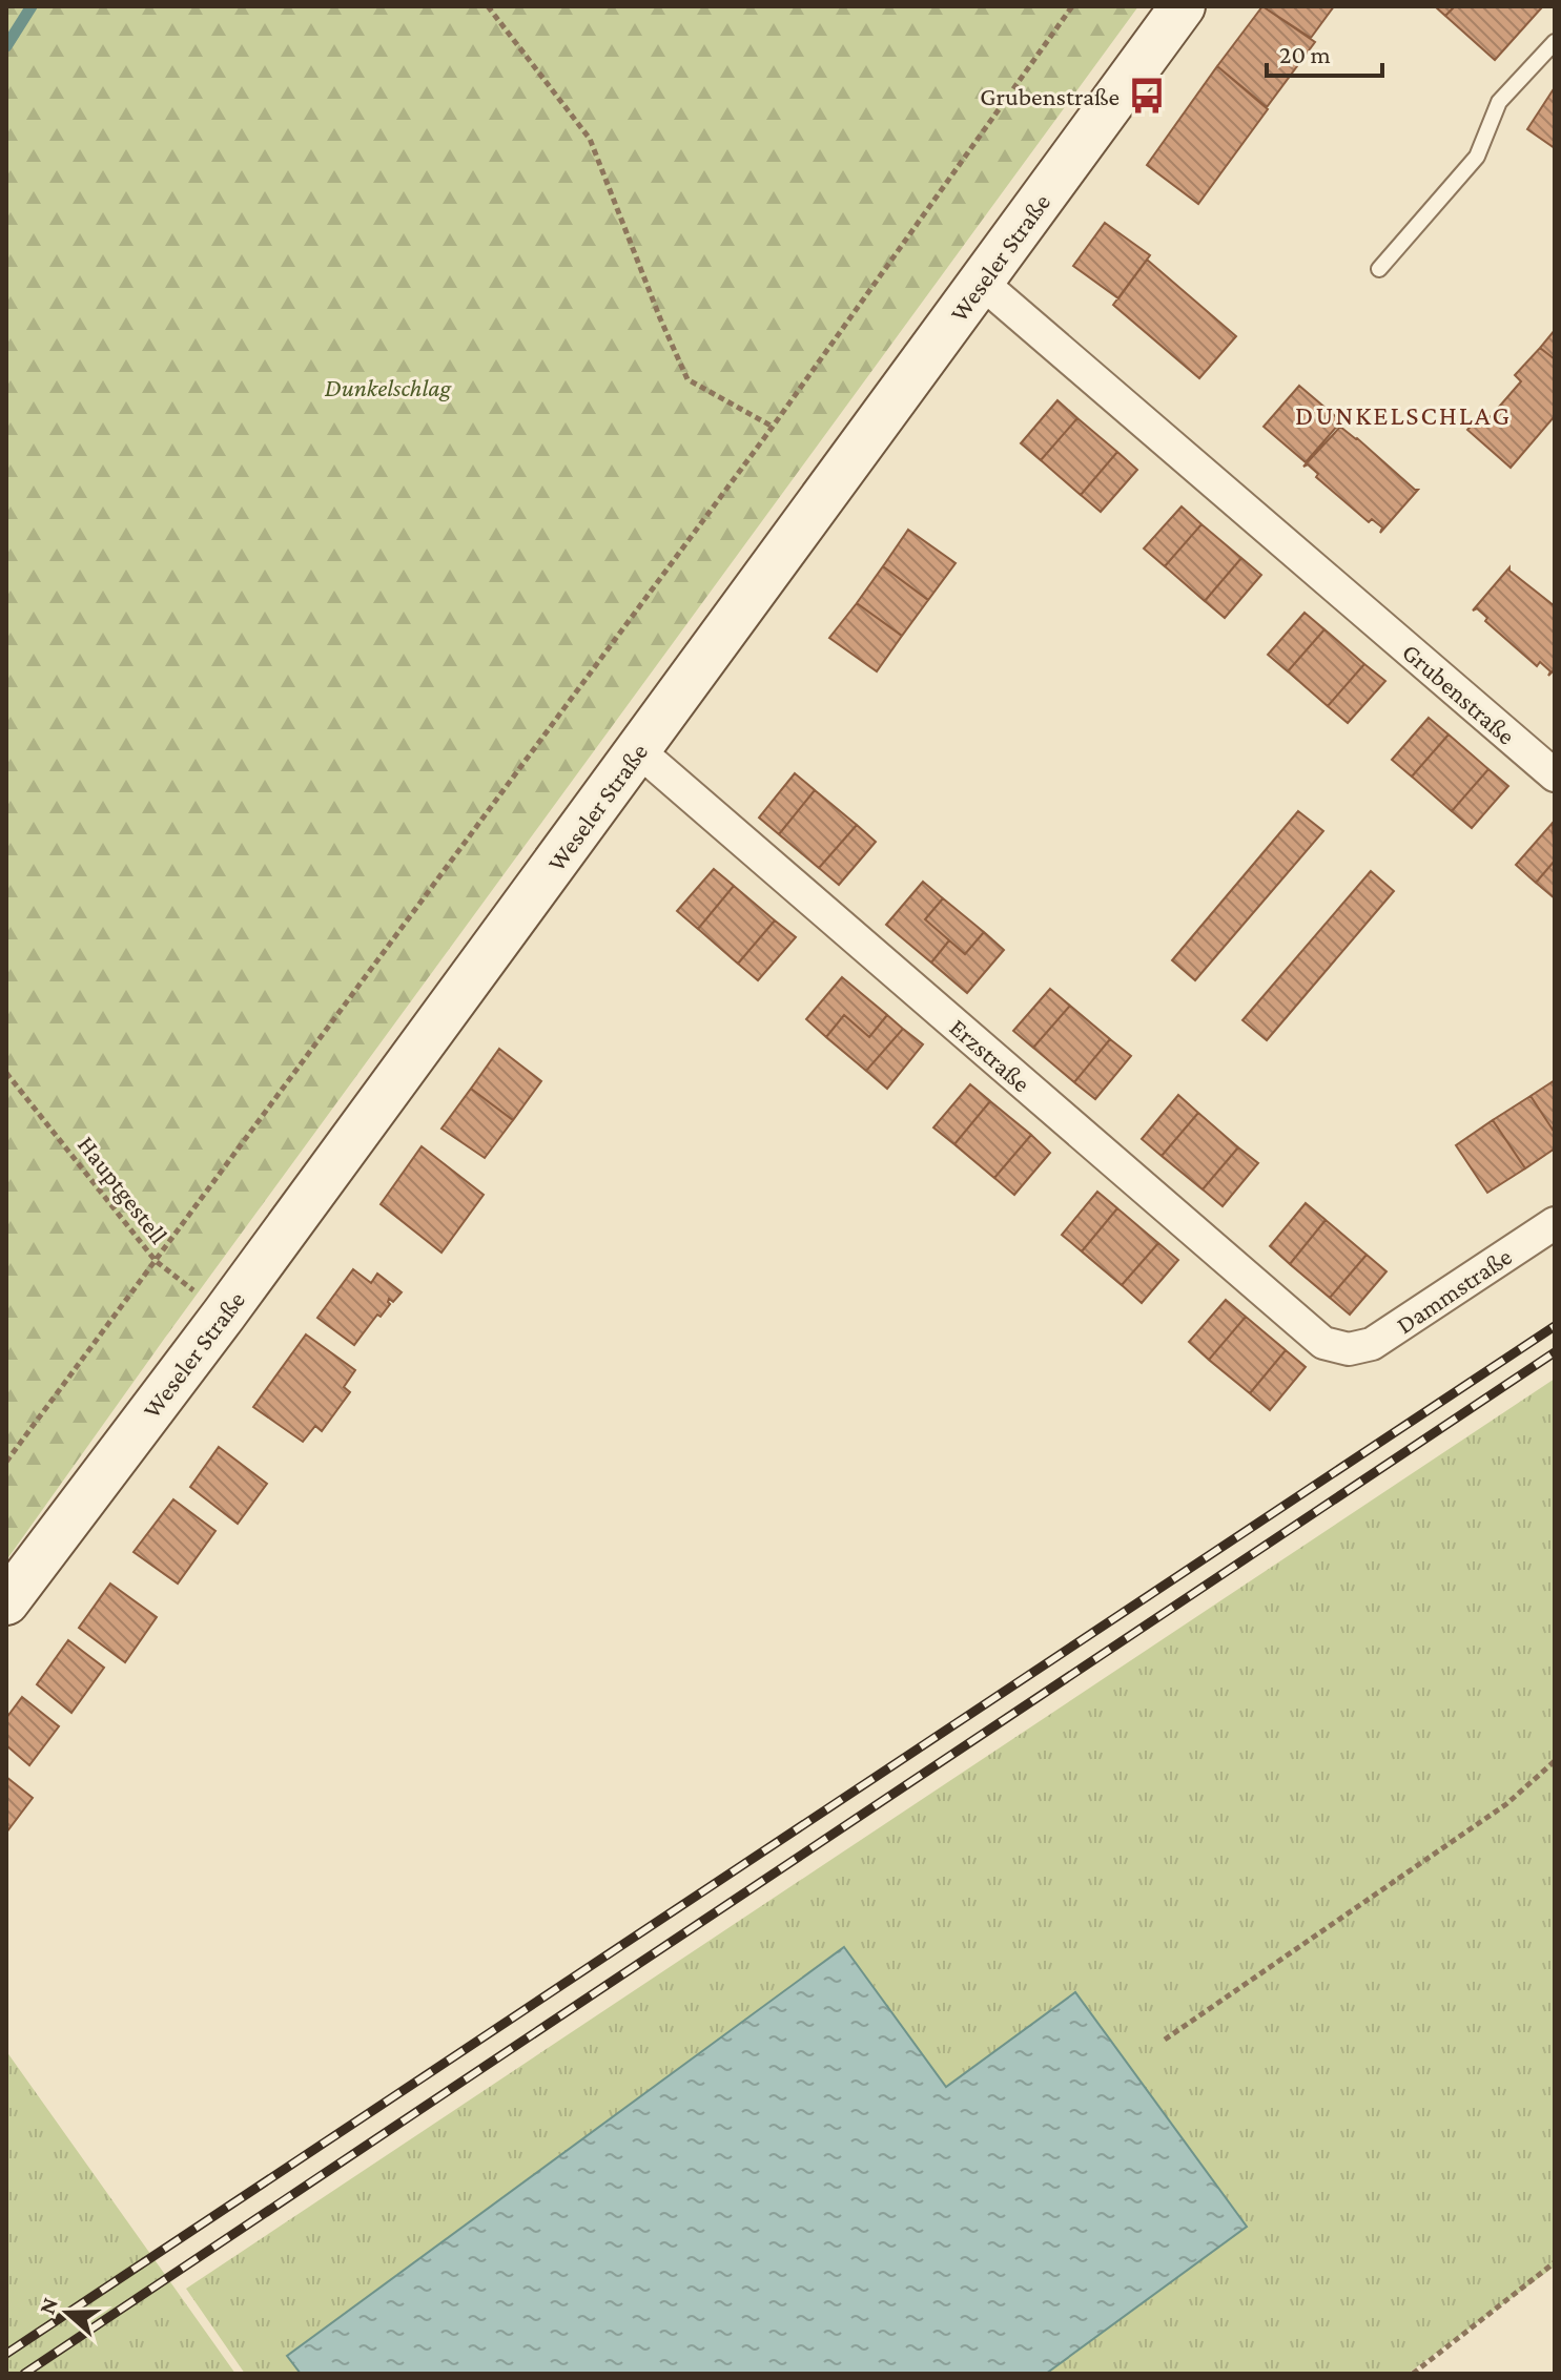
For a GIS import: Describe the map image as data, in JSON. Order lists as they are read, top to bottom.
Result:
{
  "streets": {
    "main road": ["Weseler Straße"],
    "street": ["Grubenstraße", "Erzstraße", "Dammstraße"],
    "path": ["Hauptgestell"]
  },
  "crossings": [
    ["Weseler Straße", "Grubenstraße"],
    ["Weseler Straße", "Erzstraße"],
    ["Weseler Straße", "Hauptgestell"],
    ["Erzstraße", "Dammstraße"]
  ],
  "districts": ["DUNKELSCHLAG"],
  "parks": ["Dunkelschlag"],
  "places": {
    "bus stop": ["Grubenstraße"]
  },
  "scale_bar": "20 m",
  "north": "left"
}
